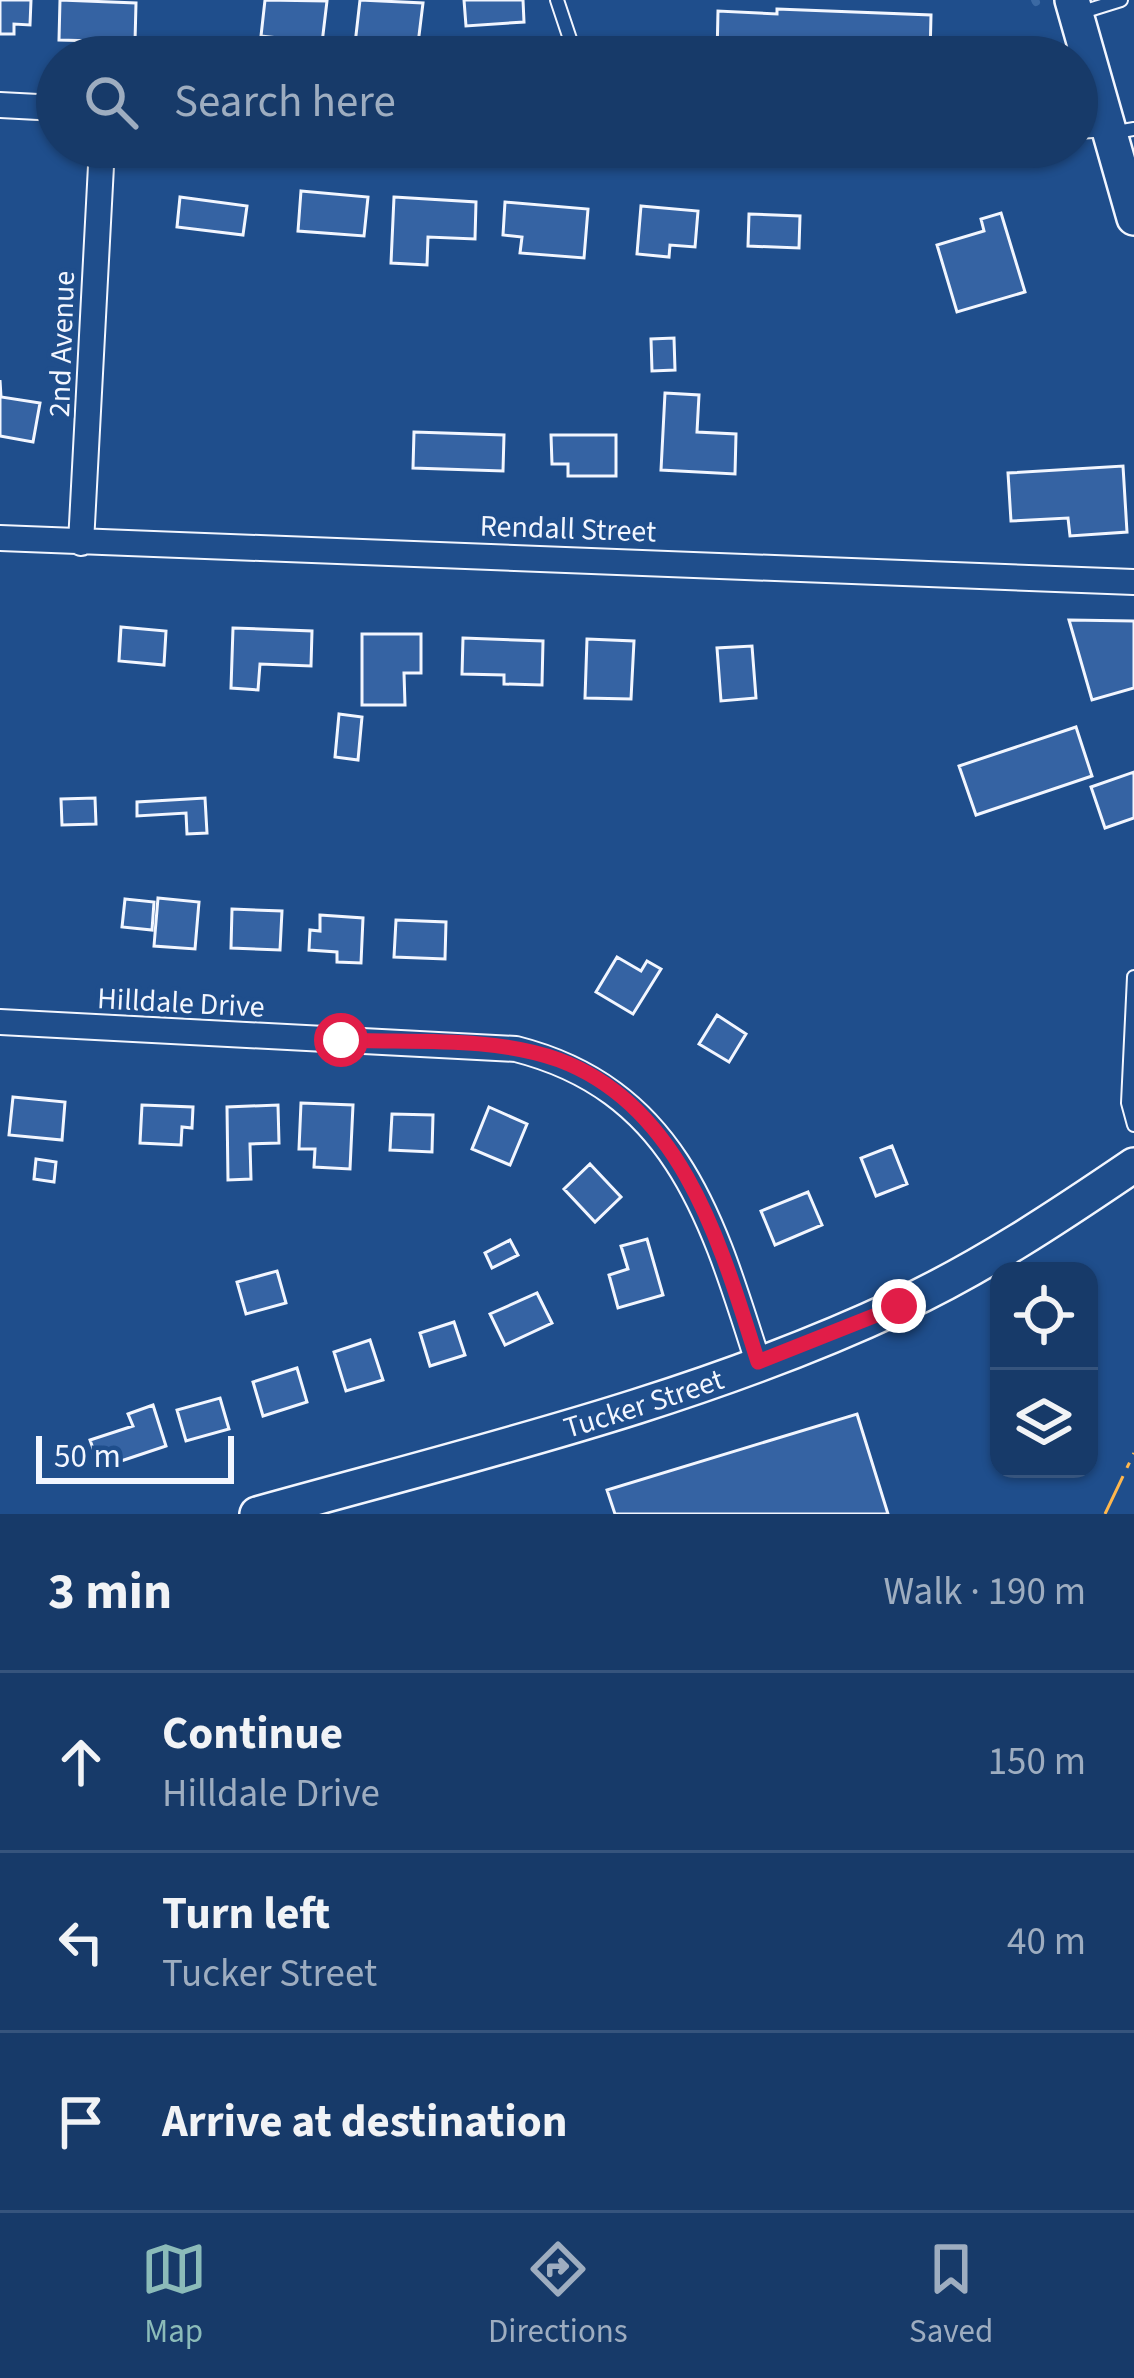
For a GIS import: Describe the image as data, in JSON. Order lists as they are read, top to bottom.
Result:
{
  "streets": {
    "street": [
      "2nd Avenue",
      "Rendall Street",
      "Hilldale Drive",
      "Tucker Street"
    ]
  },
  "crossings": [
    ["2nd Avenue", "Rendall Street"],
    ["Hilldale Drive", "Tucker Street"]
  ],
  "scale_bar": "50 m",
  "page": {
    "search": "Search here",
    "scale": "50 m",
    "heading": ["3 min", "Walk · 190 m"],
    "list": [
      ["Continue", "Hilldale Drive", "150 m"],
      ["Turn left", "Tucker Street", "40 m"],
      "Arrive at destination"
    ],
    "nav": ["Map", "Directions", "Saved"]
  }
}
